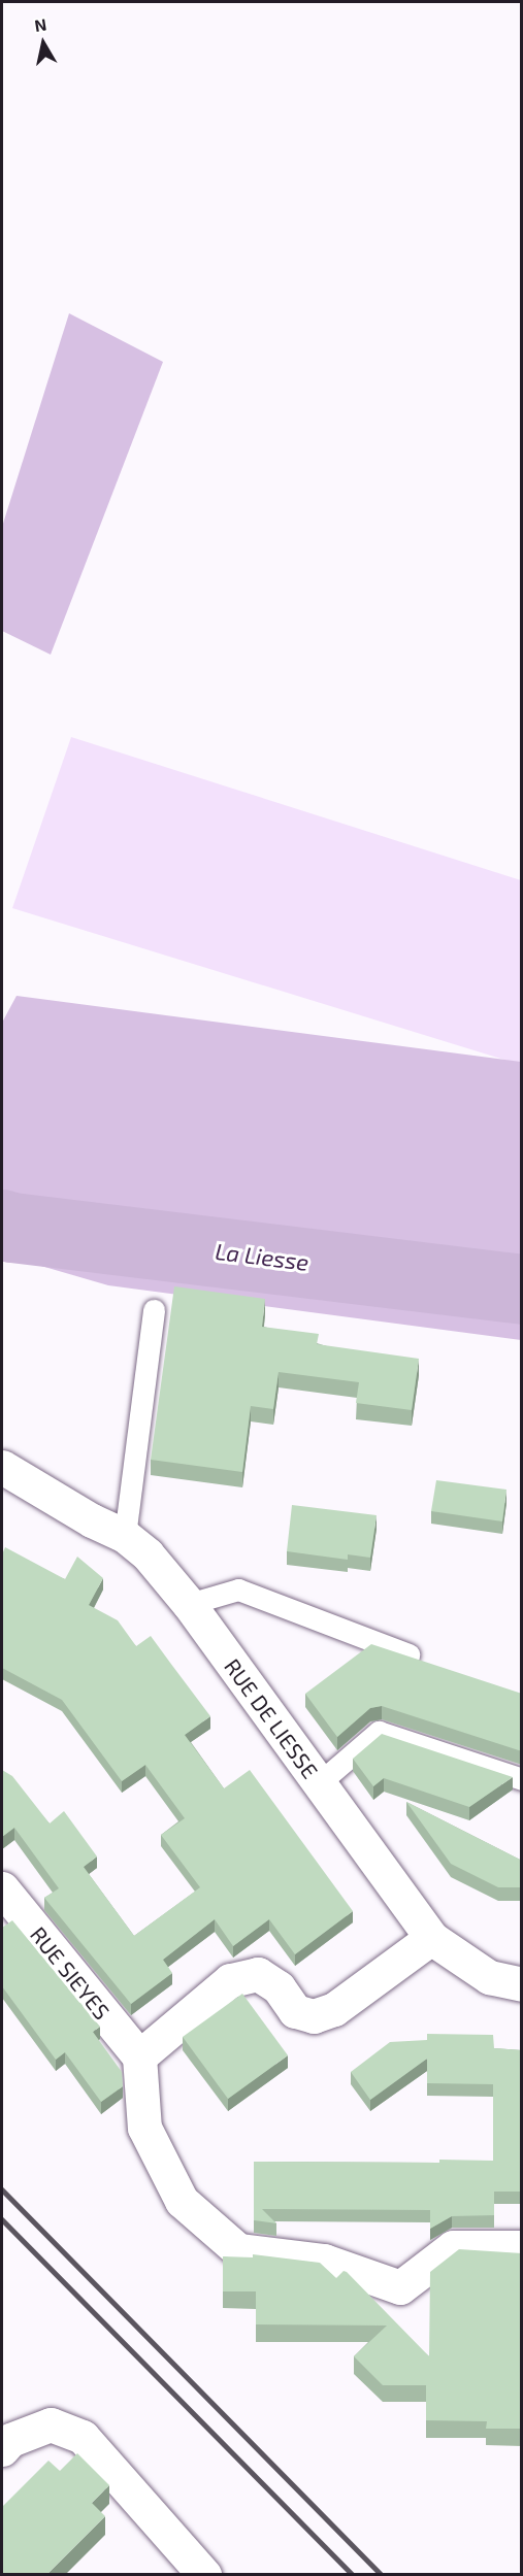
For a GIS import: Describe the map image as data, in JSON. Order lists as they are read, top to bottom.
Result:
{
  "streets": {
    "street": ["RUE DE LIESSE", "RUE SIEYES"]
  },
  "water": ["La Liesse"],
  "north": "top"
}
